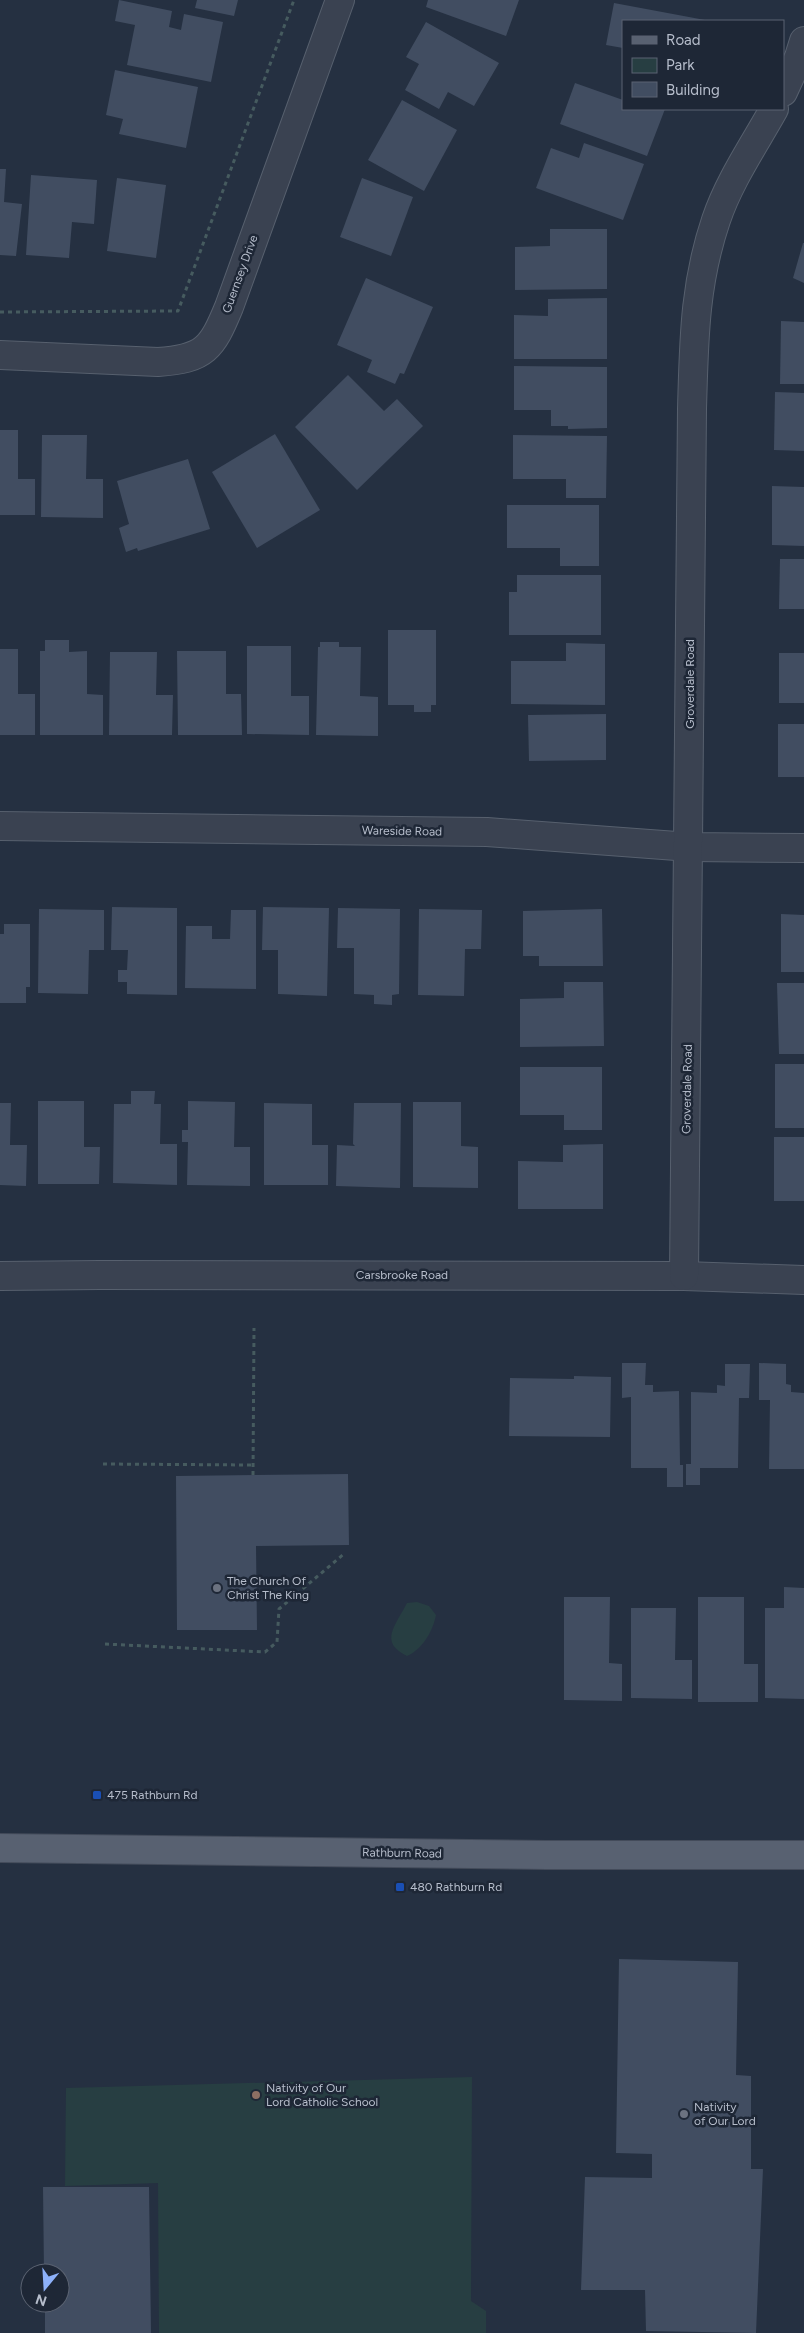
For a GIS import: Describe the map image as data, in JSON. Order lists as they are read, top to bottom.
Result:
{
  "streets": {
    "main road": ["Rathburn Road"],
    "street": [
      "Guernsey Drive",
      "Groverdale Road",
      "Wareside Road",
      "Carsbrooke Road"
    ]
  },
  "crossings": [
    ["Groverdale Road", "Wareside Road"],
    ["Groverdale Road", "Carsbrooke Road"]
  ],
  "places": {
    "other": ["The Church Of Christ The King", "Nativity of Our Lord Catholic School", "Nativity of Our Lord"],
    "transit": ["475 Rathburn Rd", "480 Rathburn Rd"]
  },
  "legend": ["Road", "Park", "Building"],
  "north": "bottom"
}
